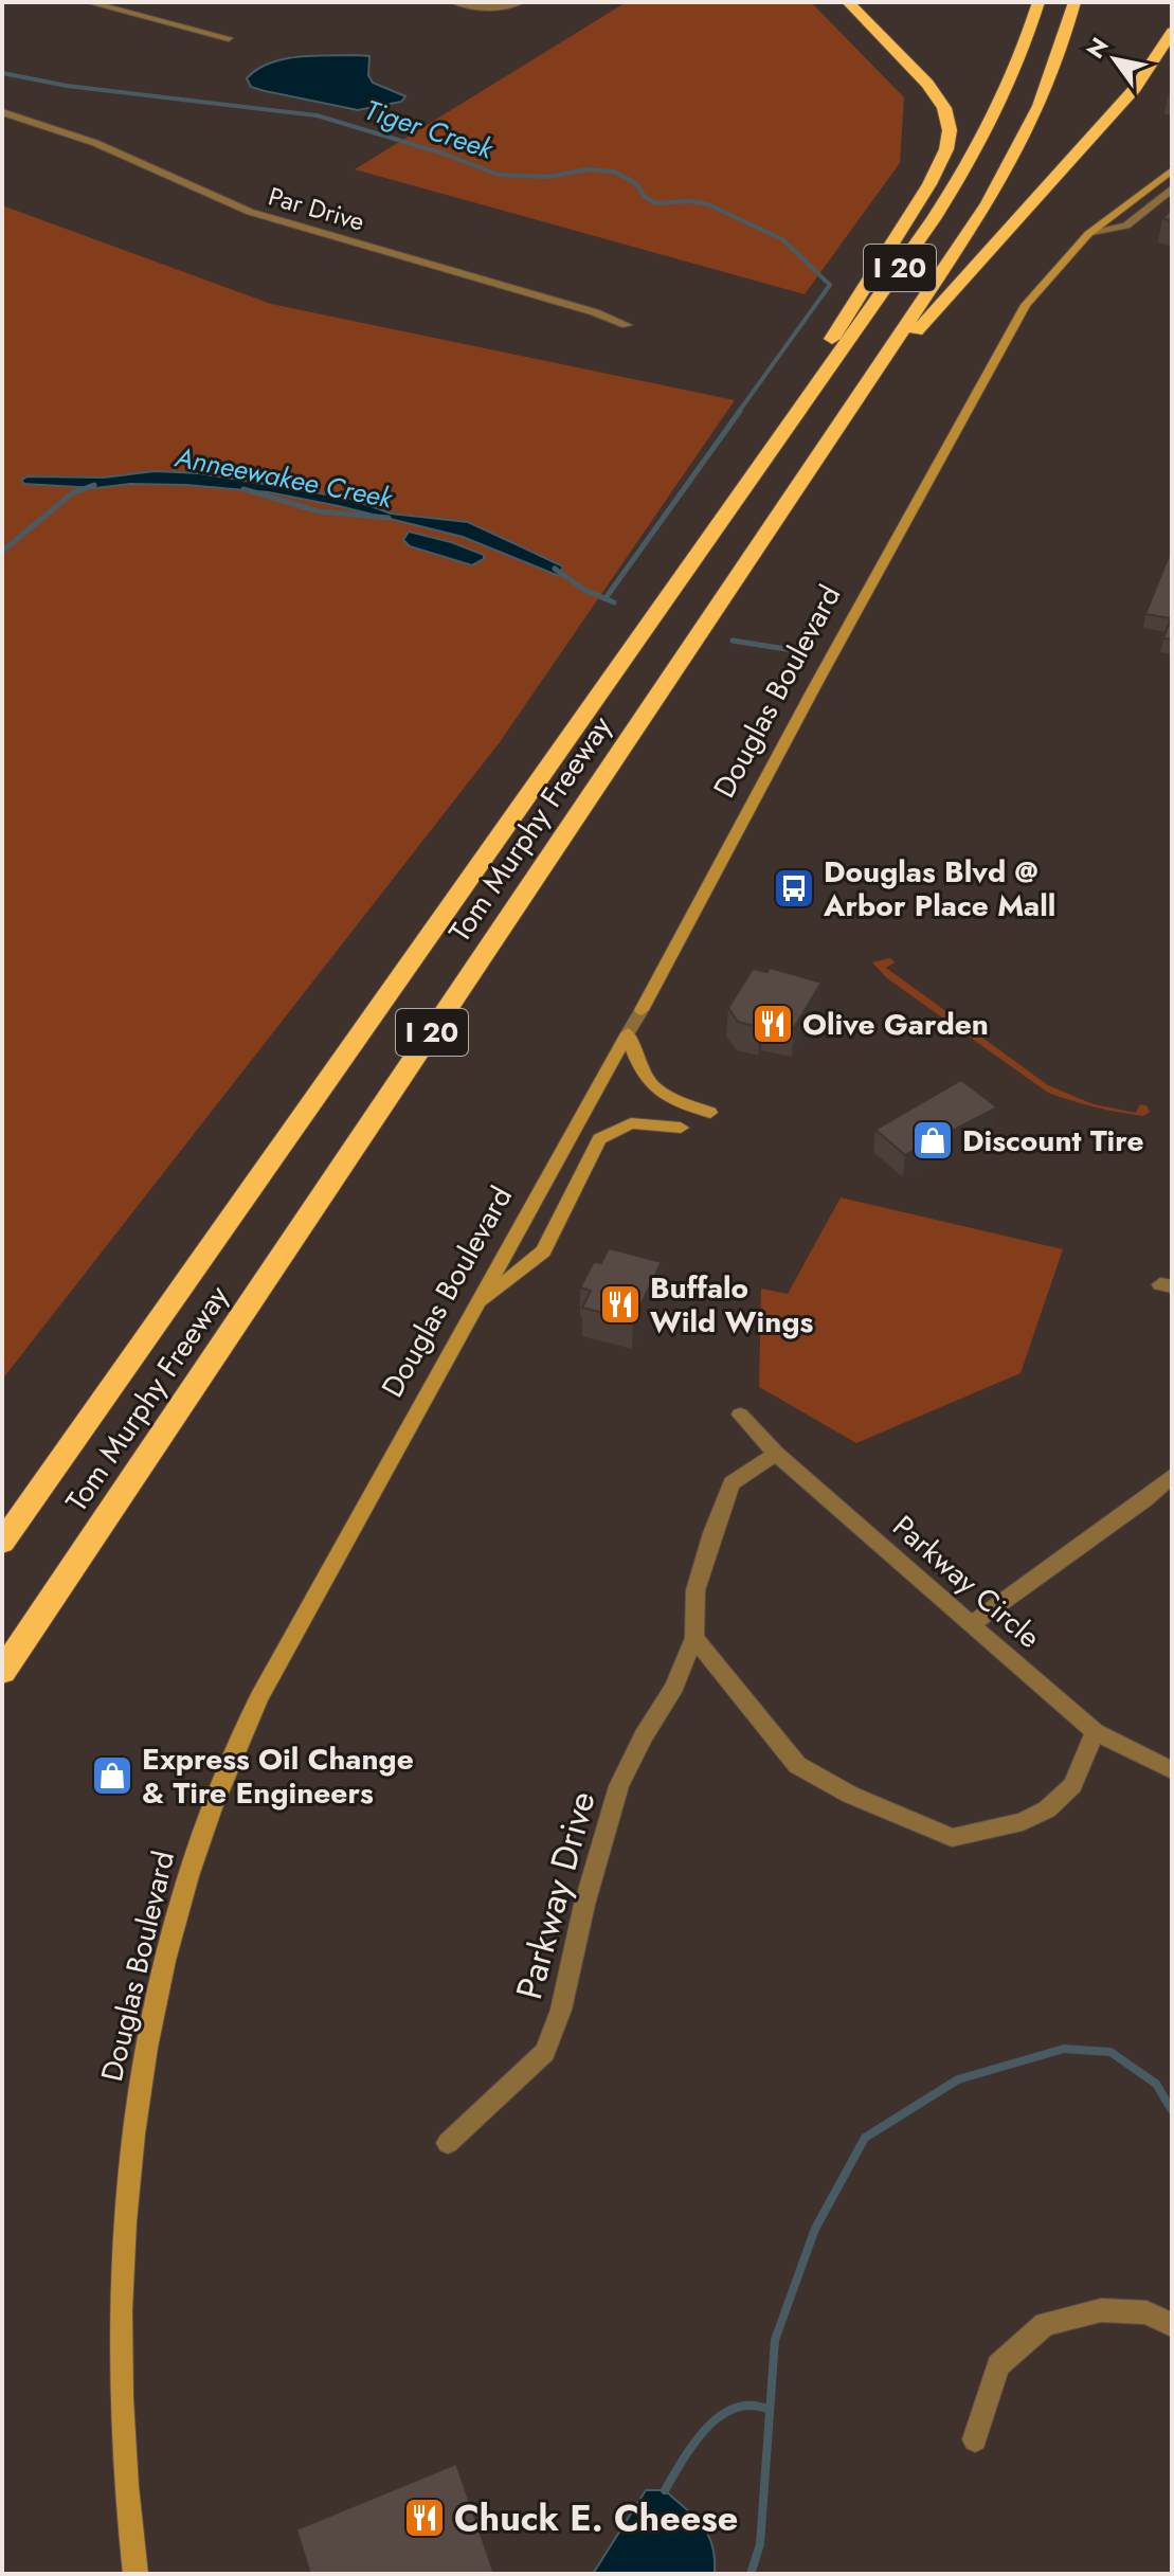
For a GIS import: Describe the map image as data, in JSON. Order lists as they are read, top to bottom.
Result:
{
  "streets": {
    "highway": ["I 20", "Tom Murphy Freeway"],
    "main road": ["Douglas Boulevard"],
    "street": ["Par Drive", "Parkway Circle", "Parkway Drive"]
  },
  "crossings": [
    ["Parkway Circle", "Parkway Drive"]
  ],
  "water": ["Tiger Creek", "Anneewakee Creek"],
  "places": {
    "bus stop": ["Douglas Blvd @ Arbor Place Mall"],
    "restaurant": ["Olive Garden", "Buffalo Wild Wings", "Chuck E. Cheese"],
    "shop": ["Discount Tire", "Express Oil Change & Tire Engineers"]
  },
  "north": "top left"
}
